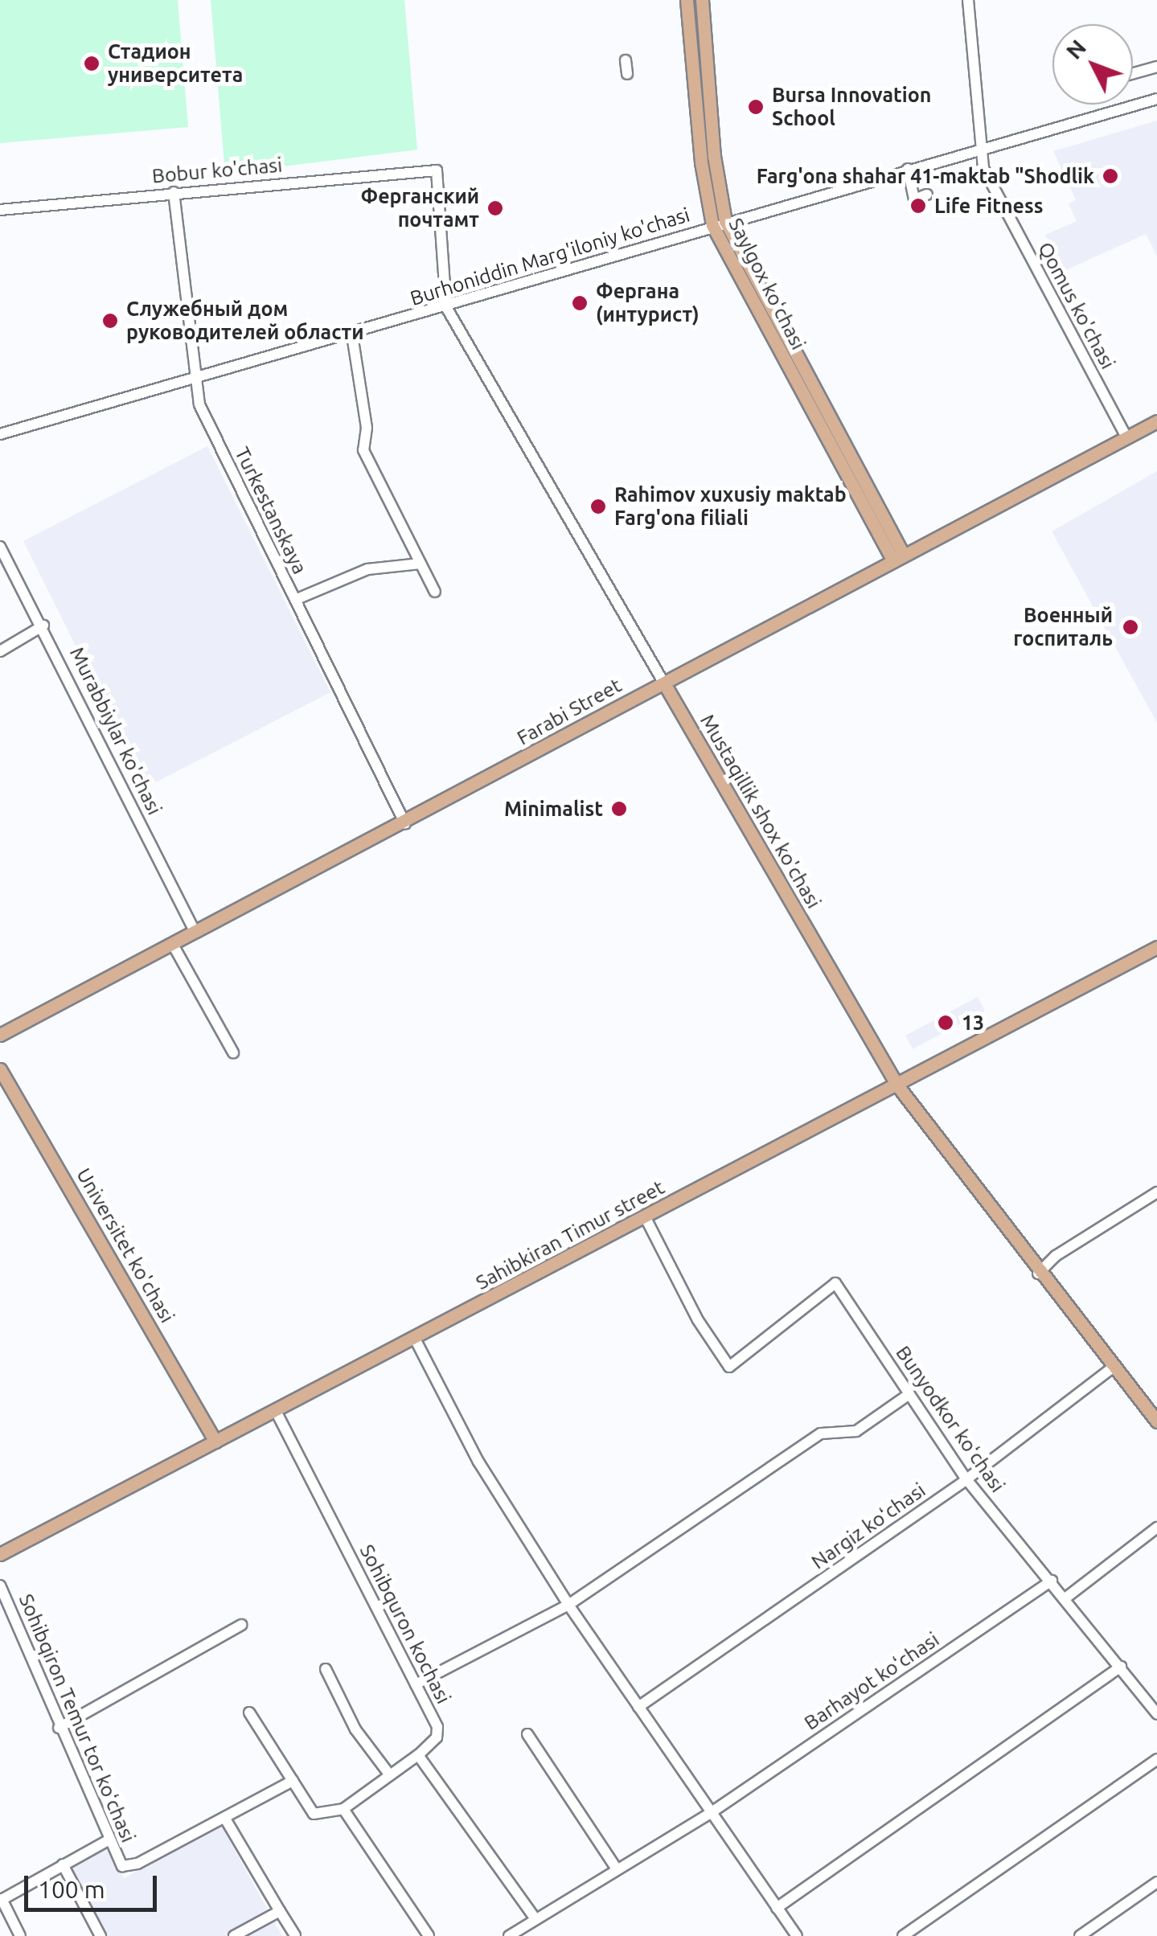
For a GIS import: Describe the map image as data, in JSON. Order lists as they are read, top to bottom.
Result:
{
  "streets": {
    "main road": [
      "Saylgox koʻchasi",
      "Farabi Street",
      "Mustaqillik shox ko'chasi",
      "Sahibkiran Timur street",
      "Universitet ko'chasi"
    ],
    "street": [
      "Bobur ko'chasi",
      "Burhoniddin Marg'iloniy ko'chasi",
      "Qomus ko'chasi",
      "Turkestanskaya",
      "Murabbiylar ko'chasi",
      "Bunyodkor koʻchasi",
      "Nargiz koʻchasi",
      "Sohibquron kochasi",
      "Barhayot koʻchasi",
      "Sohibqiron Temur tor koʻchasi"
    ]
  },
  "crossings": [
    ["Bobur ko'chasi", "Turkestanskaya"],
    ["Bobur ko'chasi", "Mustaqillik shox ko'chasi"],
    ["Burhoniddin Marg'iloniy ko'chasi", "Saylgox koʻchasi"],
    ["Burhoniddin Marg'iloniy ko'chasi", "Qomus ko'chasi"],
    ["Burhoniddin Marg'iloniy ko'chasi", "Turkestanskaya"],
    ["Burhoniddin Marg'iloniy ko'chasi", "Mustaqillik shox ko'chasi"],
    ["Saylgox koʻchasi", "Farabi Street"],
    ["Qomus ko'chasi", "Farabi Street"],
    ["Turkestanskaya", "Farabi Street"],
    ["Farabi Street", "Murabbiylar ko'chasi"],
    ["Farabi Street", "Mustaqillik shox ko'chasi"],
    ["Mustaqillik shox ko'chasi", "Sahibkiran Timur street"],
    ["Mustaqillik shox ko'chasi", "Nargiz koʻchasi"],
    ["Sahibkiran Timur street", "Universitet ko'chasi"],
    ["Sahibkiran Timur street", "Bunyodkor koʻchasi"],
    ["Sahibkiran Timur street", "Sohibquron kochasi"],
    ["Bunyodkor koʻchasi", "Nargiz koʻchasi"],
    ["Bunyodkor koʻchasi", "Barhayot koʻchasi"]
  ],
  "places": [
    "Стадион университета",
    "Bursa Innovation School",
    "Farg'ona shahar 41-maktab \"Shodlik",
    "Life Fitness",
    "Ферганский почтамт",
    "Фергана (интурист)",
    "Служебный дом руководителей области",
    "Rahimov xuxusiy maktab Farg'ona filiali",
    "Военный госпиталь",
    "Minimalist",
    "13"
  ],
  "scale_bar": "100 m",
  "north": "top left"
}
